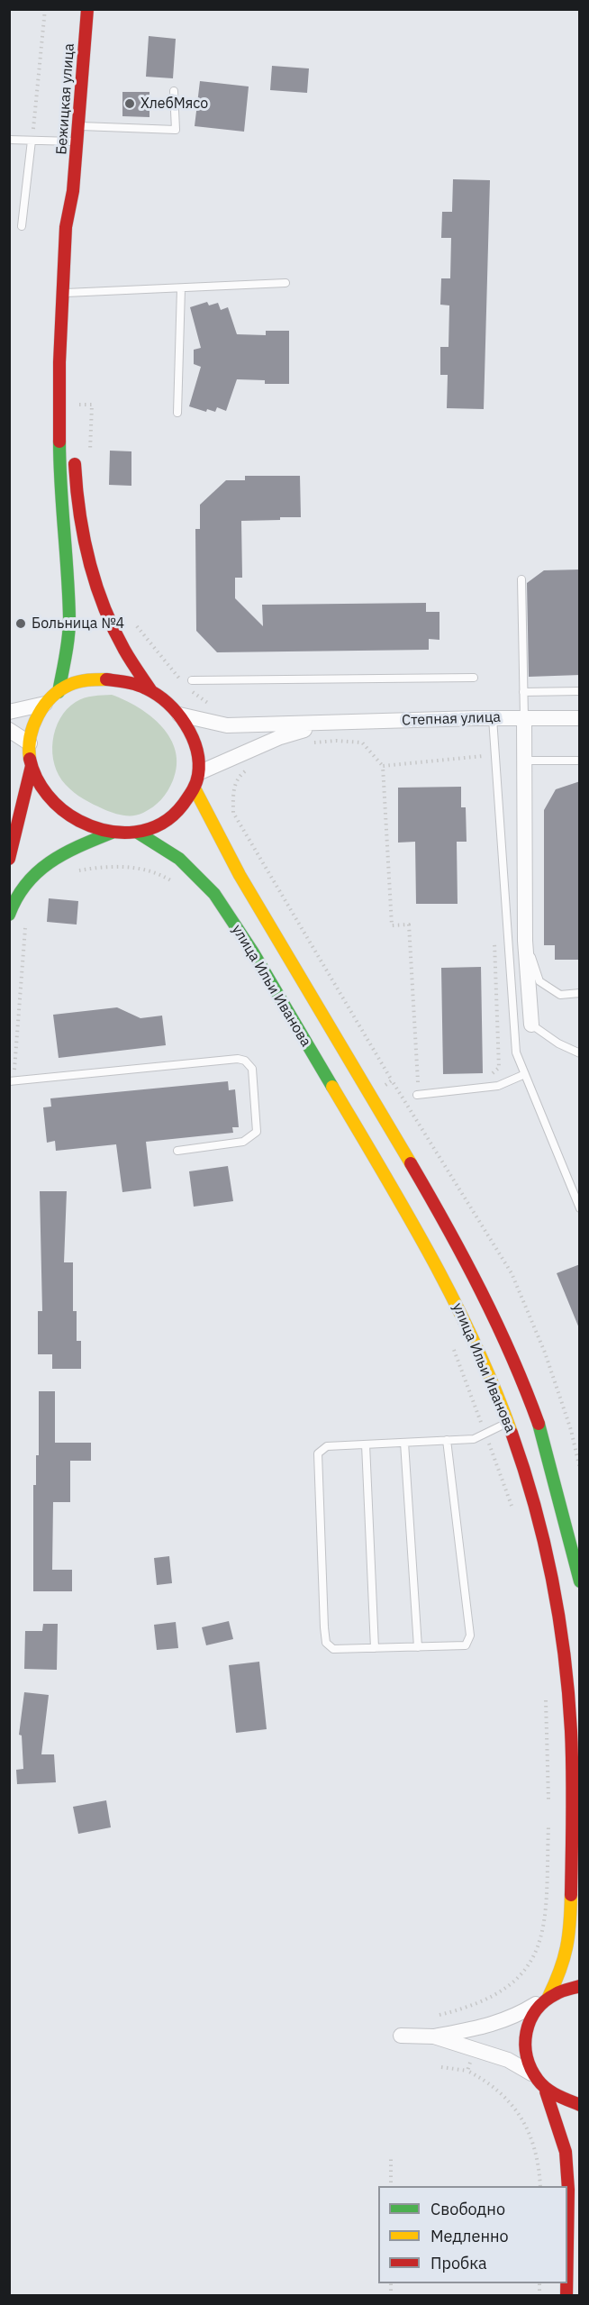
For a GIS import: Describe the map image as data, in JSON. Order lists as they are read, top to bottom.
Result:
{
  "streets": {
    "main road": ["Бежицкая улица", "улица Ильи Иванова"],
    "street": ["Степная улица"]
  },
  "crossings": [
    ["Степная улица", "улица Ильи Иванова"]
  ],
  "places": ["ХлебМясо", "Больница №4"],
  "legend": ["Свободно", "Медленно", "Пробка"]
}
